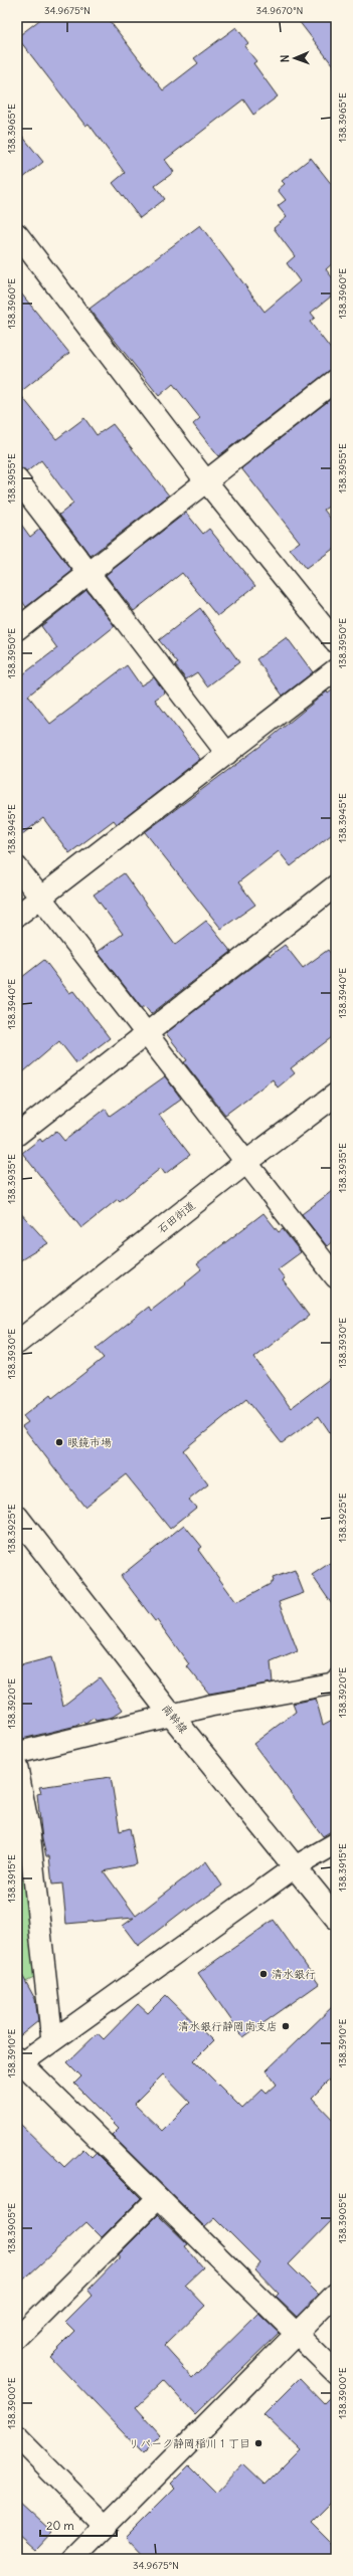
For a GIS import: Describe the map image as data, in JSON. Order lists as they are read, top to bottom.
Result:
{
  "streets": {
    "main road": ["石田街道", "南幹線"]
  },
  "places": [
    "眼鏡市場",
    "清水銀行",
    "清水銀行静岡南支店",
    "リパーク静岡稲川１丁目"
  ],
  "scale_bar": "20 m",
  "north": "left",
  "coordinates": [
    "34.9675°N",
    "34.9670°N",
    "138.3965°E",
    "138.3960°E",
    "138.3955°E",
    "138.3950°E",
    "138.3945°E",
    "138.3940°E",
    "138.3935°E",
    "138.3930°E",
    "138.3925°E",
    "138.3920°E",
    "138.3915°E",
    "138.3910°E",
    "138.3905°E",
    "138.3900°E"
  ]
}
